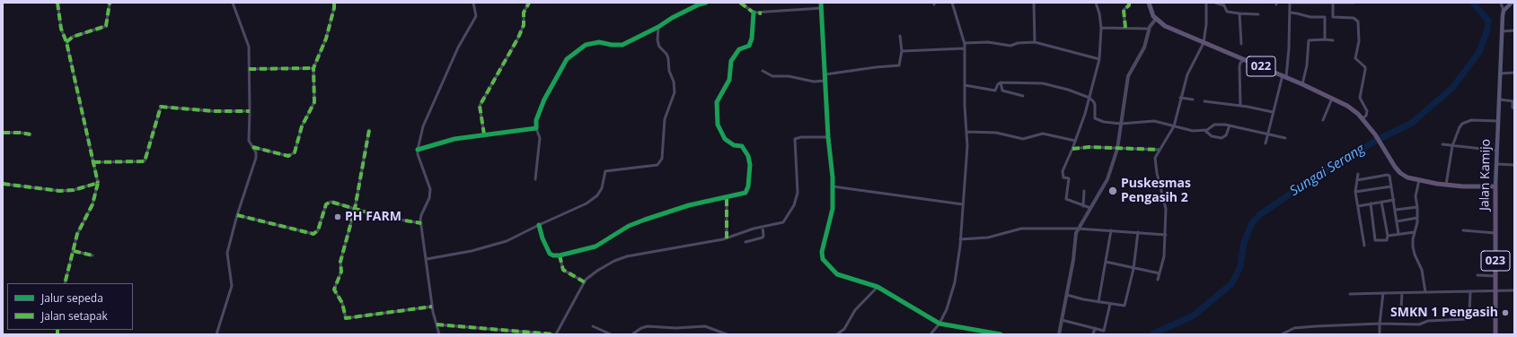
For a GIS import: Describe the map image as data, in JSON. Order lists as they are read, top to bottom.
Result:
{
  "streets": {
    "main road": ["022", "Jalan Kamijo", "023"]
  },
  "crossings": [
    ["022", "Jalan Kamijo"]
  ],
  "water": ["Sungai Serang"],
  "places": ["Puskesmas Pengasih 2", "PH FARM", "SMKN 1 Pengasih"],
  "legend": ["Jalur sepeda", "Jalan setapak"]
}
